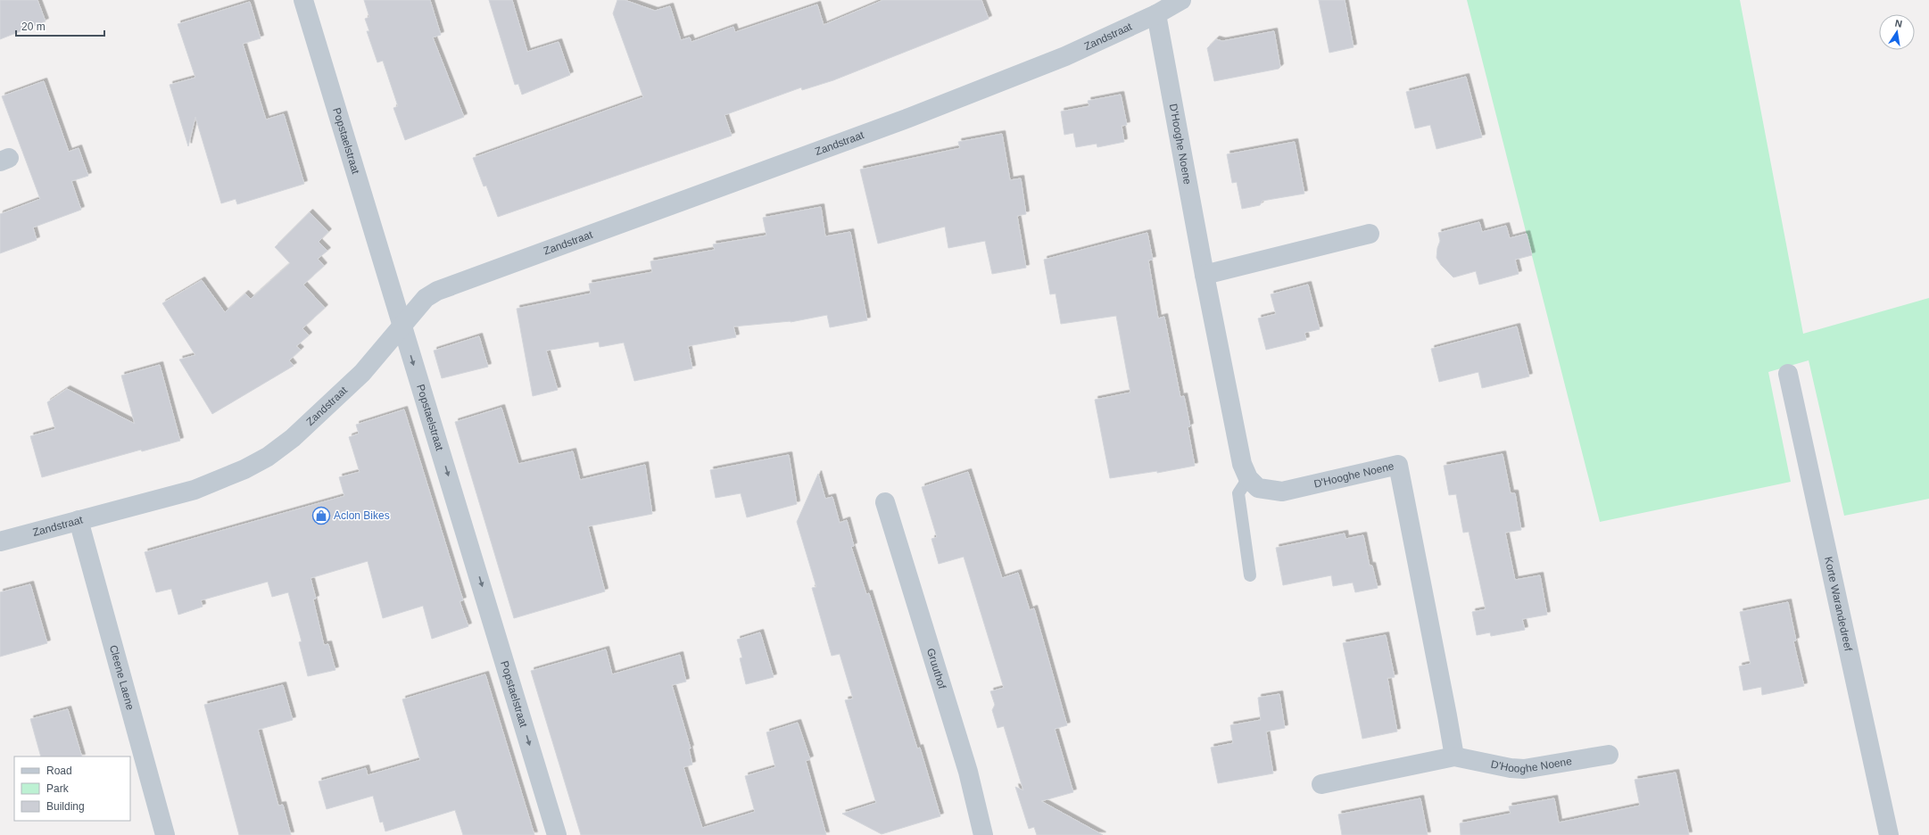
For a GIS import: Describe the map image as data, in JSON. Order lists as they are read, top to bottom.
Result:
{
  "streets": {
    "street": [
      "Zandstraat",
      "Popstaelstraat",
      "D'Hooghe Noene",
      "Korte Warandedreef",
      "Gruuthof",
      "Cleene Laene"
    ]
  },
  "crossings": [
    ["Zandstraat", "Popstaelstraat"],
    ["Zandstraat", "D'Hooghe Noene"],
    ["Zandstraat", "Cleene Laene"]
  ],
  "one_way": ["Popstaelstraat"],
  "places": {
    "shop": ["Aclon Bikes"]
  },
  "legend": ["Road", "Park", "Building"],
  "scale_bar": "20 m",
  "north": "top"
}
